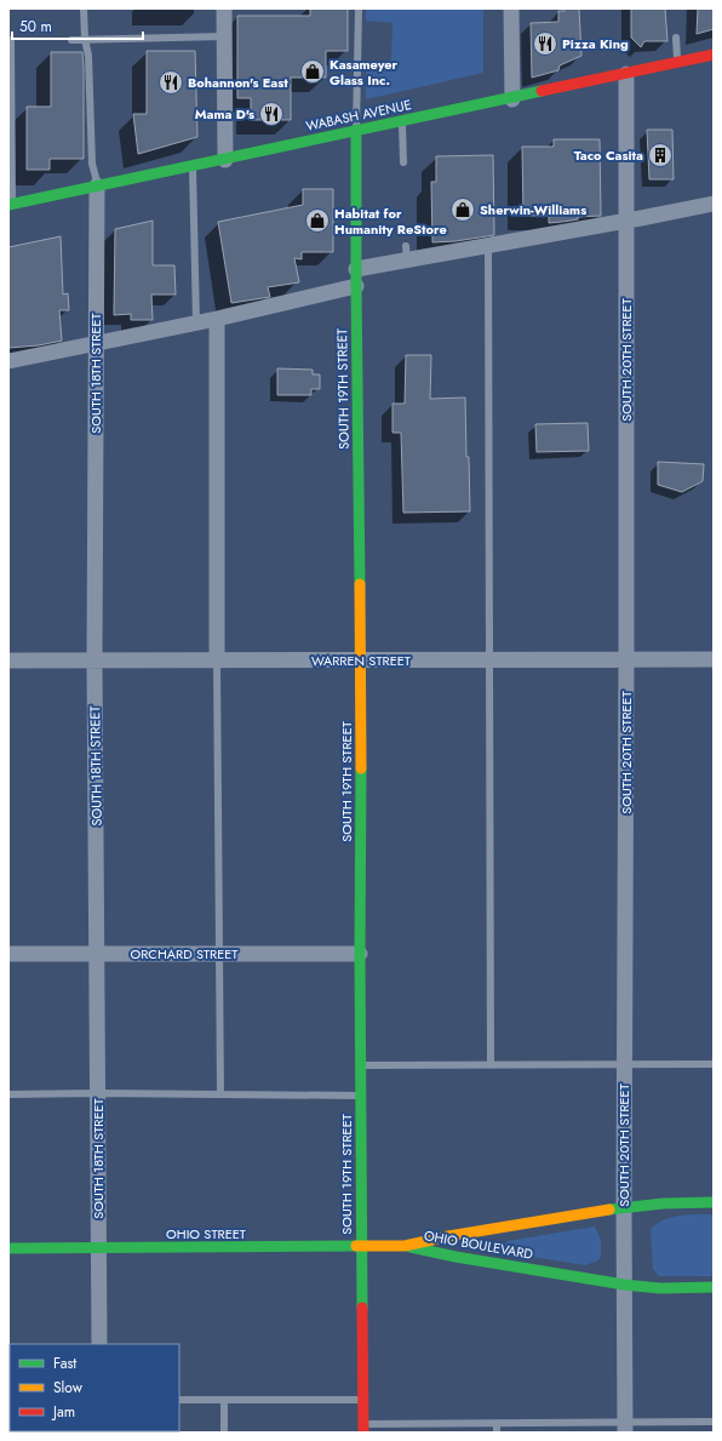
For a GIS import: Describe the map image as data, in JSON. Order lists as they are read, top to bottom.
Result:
{
  "streets": {
    "street": [
      "WABASH AVENUE",
      "SOUTH 20TH STREET",
      "SOUTH 18TH STREET",
      "SOUTH 19TH STREET",
      "WARREN STREET",
      "ORCHARD STREET",
      "OHIO STREET",
      "OHIO BOULEVARD"
    ]
  },
  "crossings": [
    ["WABASH AVENUE", "SOUTH 20TH STREET"],
    ["WABASH AVENUE", "SOUTH 18TH STREET"],
    ["WABASH AVENUE", "SOUTH 19TH STREET"],
    ["SOUTH 20TH STREET", "WARREN STREET"],
    ["SOUTH 20TH STREET", "OHIO BOULEVARD"],
    ["SOUTH 18TH STREET", "WARREN STREET"],
    ["SOUTH 18TH STREET", "ORCHARD STREET"],
    ["SOUTH 18TH STREET", "OHIO STREET"],
    ["SOUTH 19TH STREET", "WARREN STREET"],
    ["SOUTH 19TH STREET", "ORCHARD STREET"],
    ["SOUTH 19TH STREET", "OHIO STREET"],
    ["OHIO STREET", "OHIO BOULEVARD"]
  ],
  "places": {
    "restaurant": ["Pizza King", "Bohannon's East", "Mama D's"],
    "shop": ["Kasameyer Glass Inc.", "Sherwin-Williams", "Habitat for Humanity ReStore"],
    "building": ["Taco Casita"]
  },
  "legend": ["Fast", "Slow", "Jam"],
  "scale_bar": "50 m"
}
